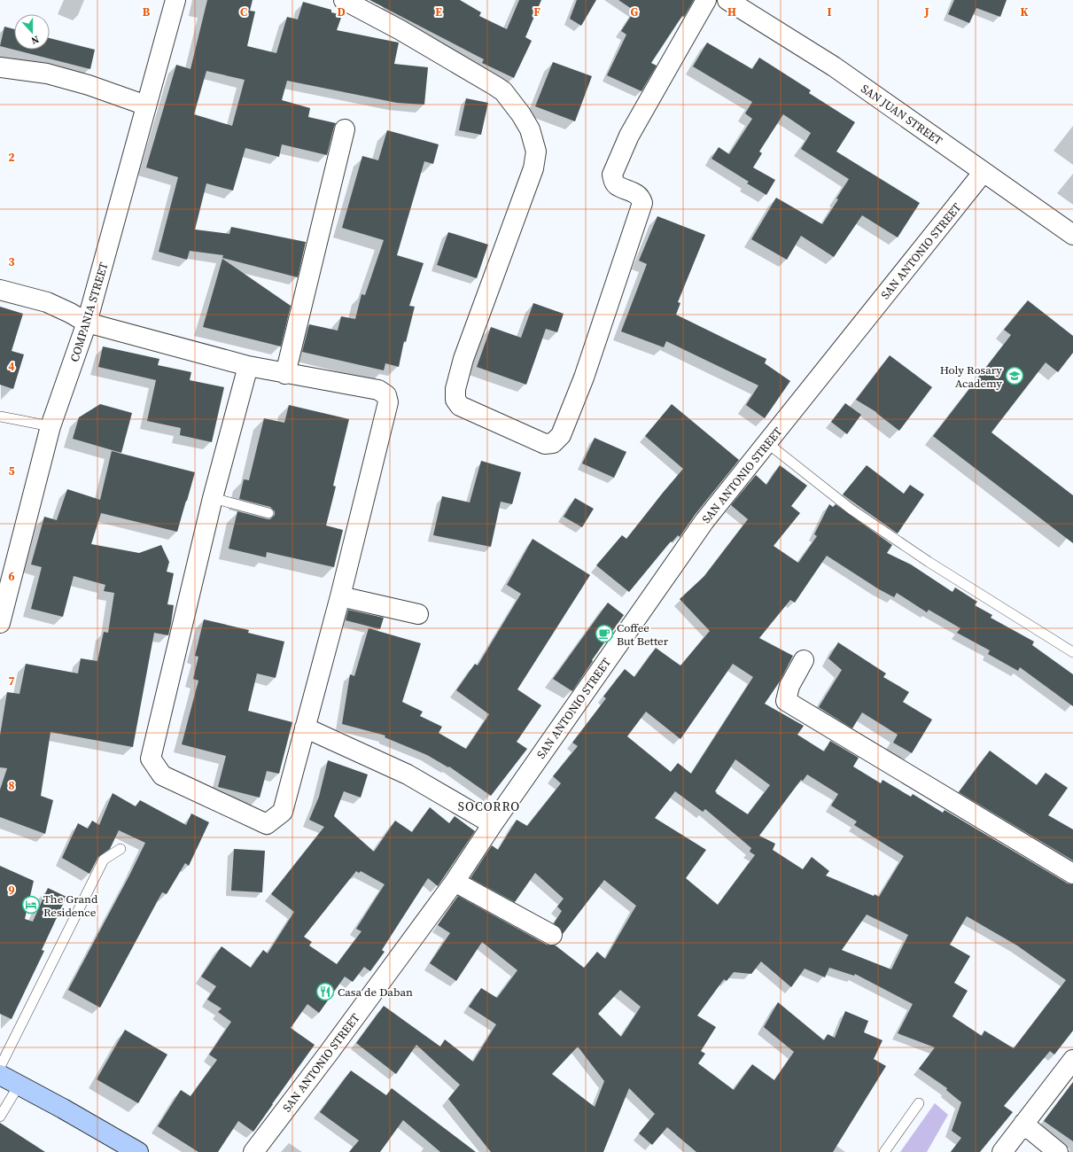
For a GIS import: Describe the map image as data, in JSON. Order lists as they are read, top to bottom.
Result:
{
  "streets": {
    "street": ["SAN JUAN STREET", "SAN ANTONIO STREET", "COMPANIA STREET"]
  },
  "crossings": [
    ["SAN JUAN STREET", "SAN ANTONIO STREET"]
  ],
  "districts": ["SOCORRO"],
  "places": {
    "school or university": ["Holy Rosary Academy"],
    "cafe": ["Coffee But Better"],
    "hotel": ["The Grand Residence"],
    "restaurant": ["Casa de Daban"]
  },
  "north": "bottom",
  "grid": {
    "columns": [
      "B",
      "C",
      "D",
      "E",
      "F",
      "G",
      "H",
      "I",
      "J",
      "K"
    ],
    "rows": [
      "2",
      "3",
      "4",
      "5",
      "6",
      "7",
      "8",
      "9"
    ]
  }
}
